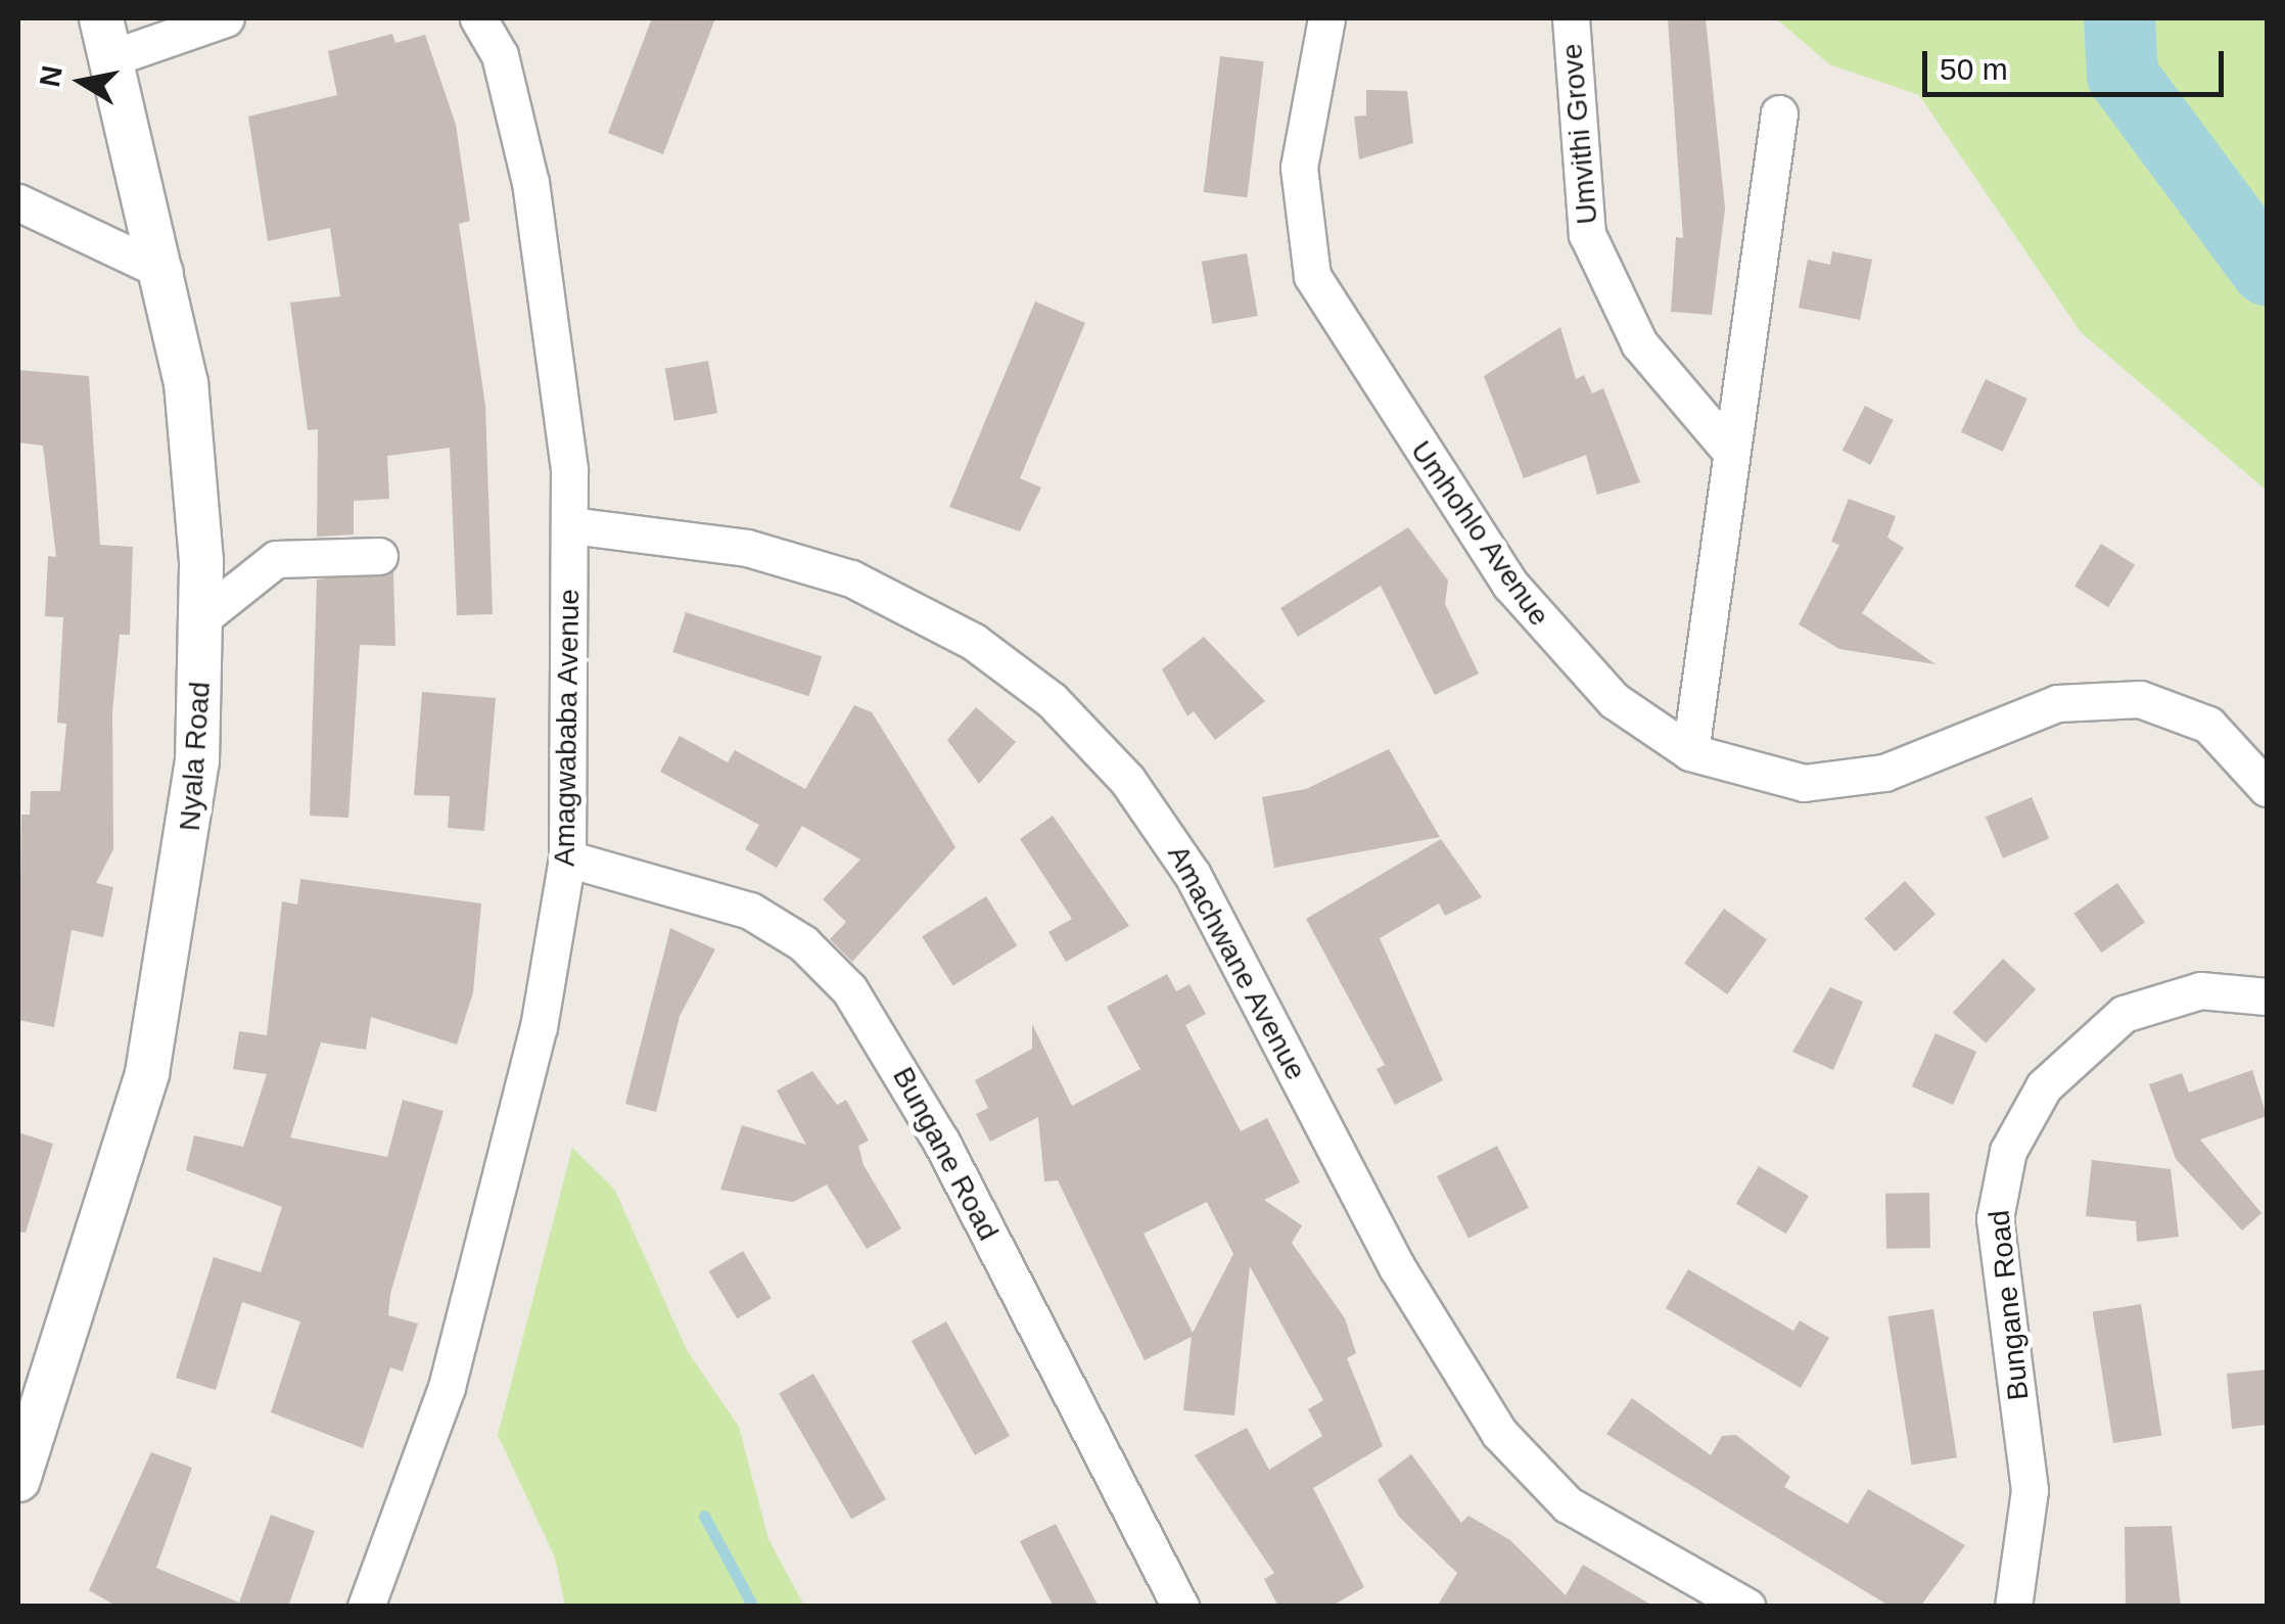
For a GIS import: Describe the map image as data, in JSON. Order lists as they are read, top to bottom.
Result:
{
  "streets": {
    "street": [
      "Umvithi Grove",
      "Umhohlo Avenue",
      "Amagwababa Avenue",
      "Nyala Road",
      "Amachwane Avenue",
      "Bungane Road"
    ]
  },
  "crossings": [
    ["Amagwababa Avenue", "Amachwane Avenue"],
    ["Amagwababa Avenue", "Bungane Road"]
  ],
  "scale_bar": "50 m",
  "north": "left"
}
